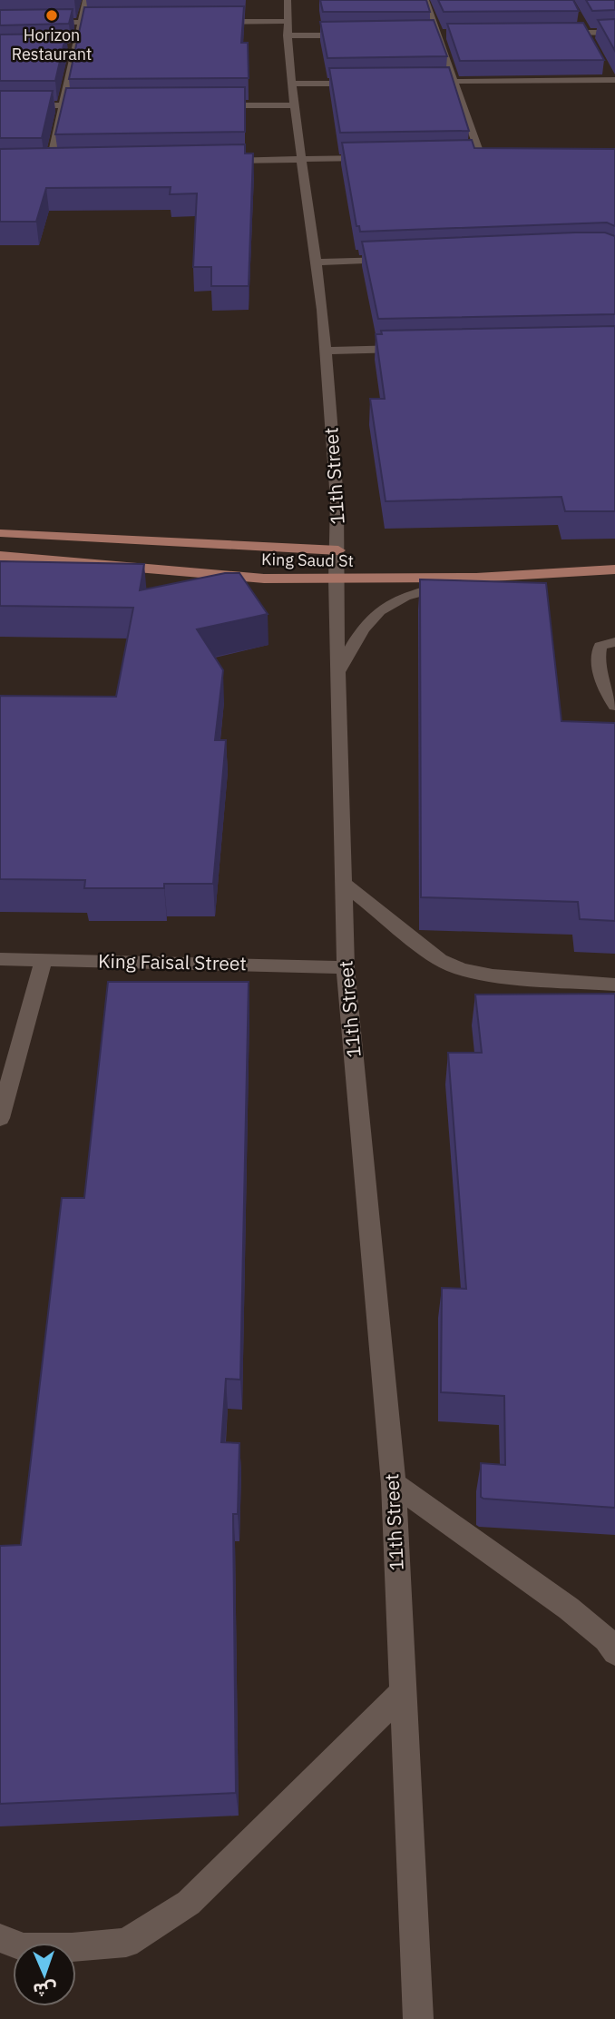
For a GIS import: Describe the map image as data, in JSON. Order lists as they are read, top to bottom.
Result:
{
  "streets": {
    "main road": ["King Saud St"],
    "street": ["11th Street", "King Faisal Street"]
  },
  "crossings": [
    ["11th Street", "King Saud St"],
    ["11th Street", "King Faisal Street"]
  ],
  "places": ["Horizon Restaurant"],
  "north": "bottom"
}
